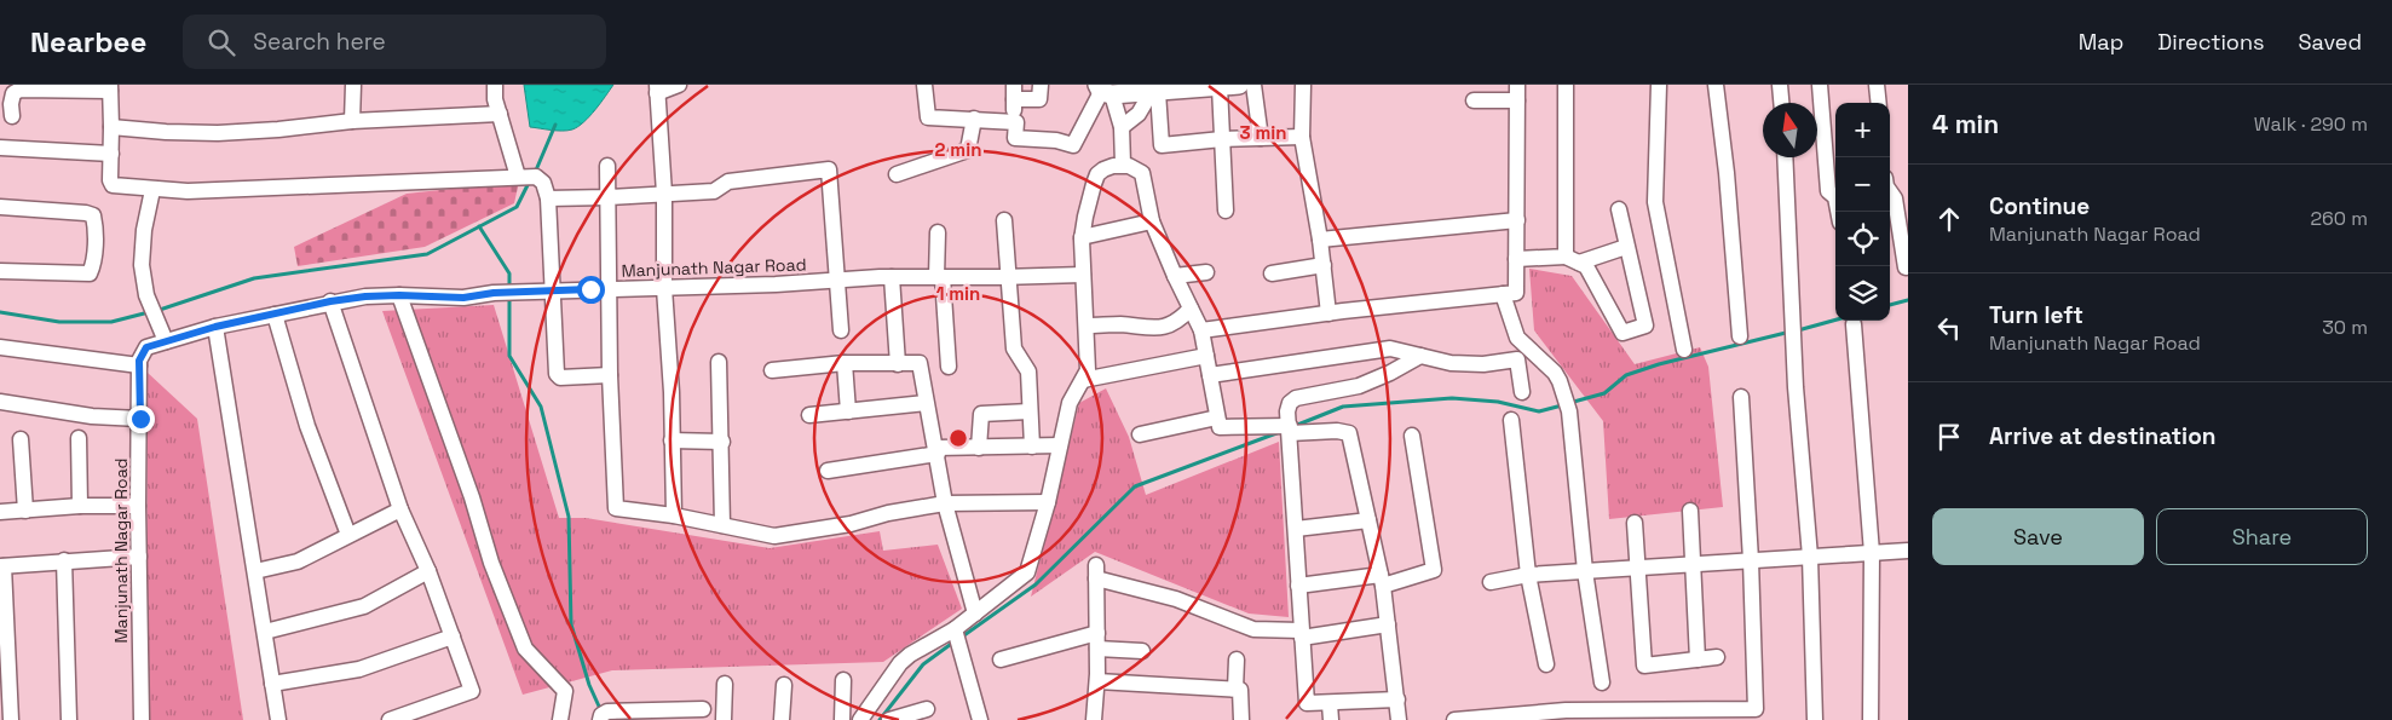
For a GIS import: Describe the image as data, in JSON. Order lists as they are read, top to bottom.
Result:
{
  "streets": {
    "street": ["Manjunath Nagar Road"]
  },
  "north": "top",
  "page": {
    "header": "Nearbee",
    "search": "Search here",
    "nav": ["Map", "Directions", "Saved"],
    "heading": ["4 min", "Walk · 290 m"],
    "map_buttons": ["+", "−"],
    "list": [
      ["Continue", "Manjunath Nagar Road", "260 m"],
      ["Turn left", "Manjunath Nagar Road", "30 m"],
      "Arrive at destination"
    ],
    "buttons": ["Save", "Share"]
  },
  "rings": ["3 min", "2 min", "1 min"]
}
